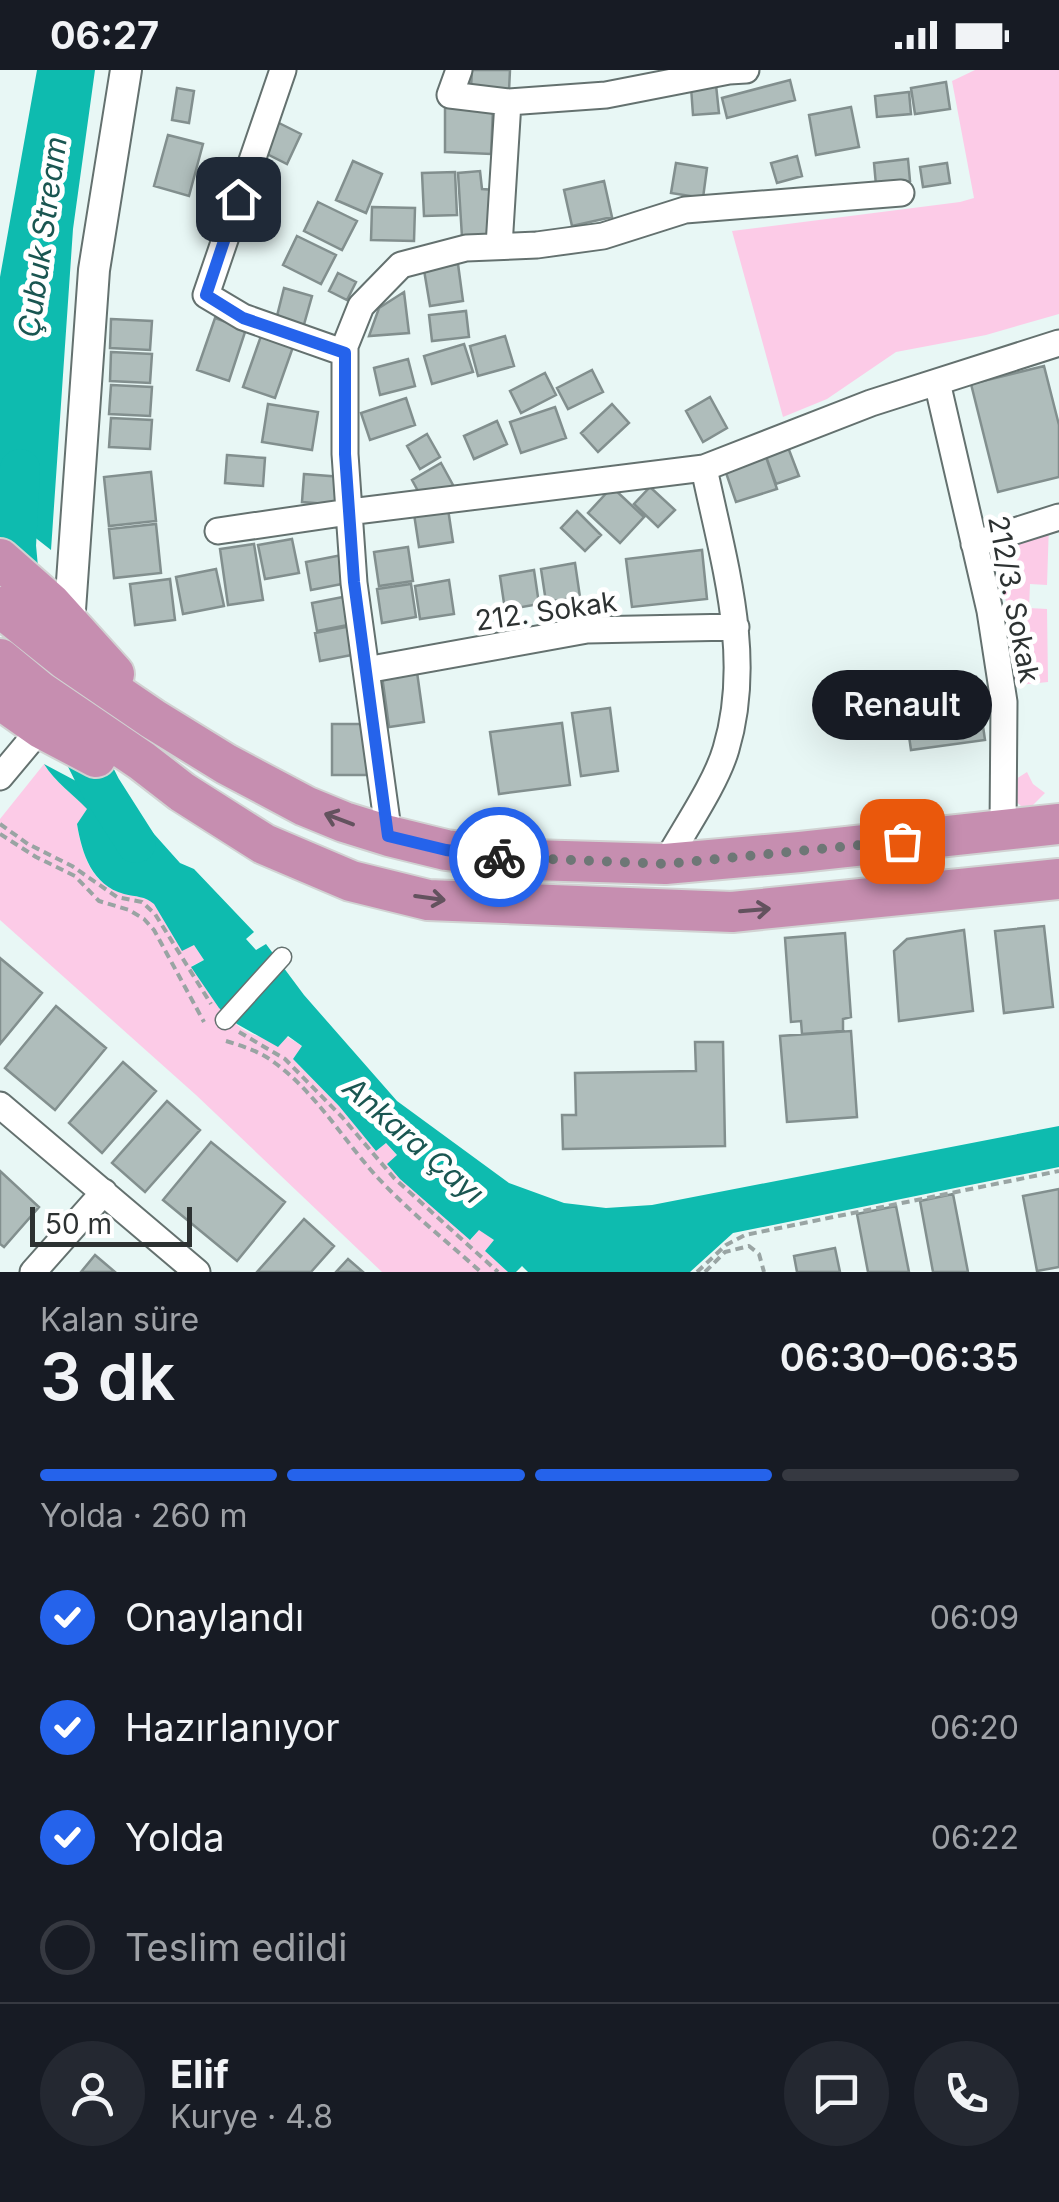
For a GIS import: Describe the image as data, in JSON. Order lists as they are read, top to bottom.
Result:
{
  "streets": {
    "street": ["212/3. Sokak", "212. Sokak"]
  },
  "water": ["Çubuk Stream", "Ankara Çayı"],
  "places": ["Renault"],
  "scale_bar": "50 m",
  "page": {
    "status": "06:27",
    "bubble": "Renault",
    "scale": "50 m",
    "heading": ["3 dk", "Kalan süre", "06:30–06:35"],
    "panel": ["Elif", "Kurye · 4.8"],
    "bar": "Yolda · 260 m",
    "list": [
      ["Onaylandı", "06:09"],
      ["Hazırlanıyor", "06:20"],
      ["Yolda", "06:22"],
      "Teslim edildi"
    ]
  }
}
